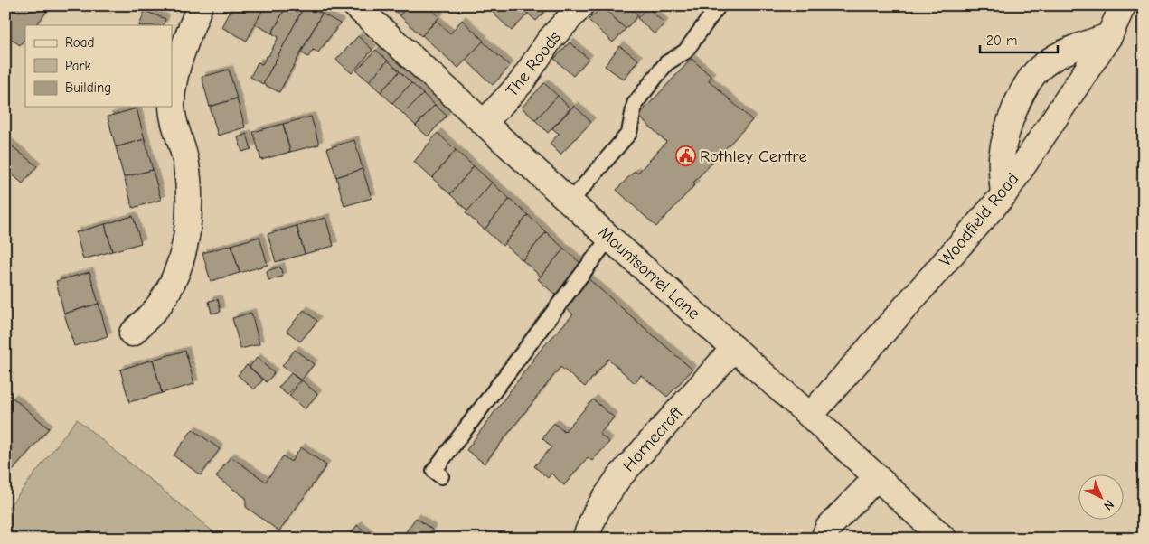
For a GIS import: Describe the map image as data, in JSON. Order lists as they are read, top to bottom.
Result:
{
  "streets": {
    "street": [
      "The Roods",
      "Woodfield Road",
      "Mountsorrel Lane",
      "Hornecroft"
    ]
  },
  "crossings": [
    ["The Roods", "Mountsorrel Lane"],
    ["Woodfield Road", "Mountsorrel Lane"],
    ["Mountsorrel Lane", "Hornecroft"]
  ],
  "places": {
    "public building": ["Rothley Centre"]
  },
  "legend": ["Road", "Park", "Building"],
  "scale_bar": "20 m",
  "north": "bottom right"
}
